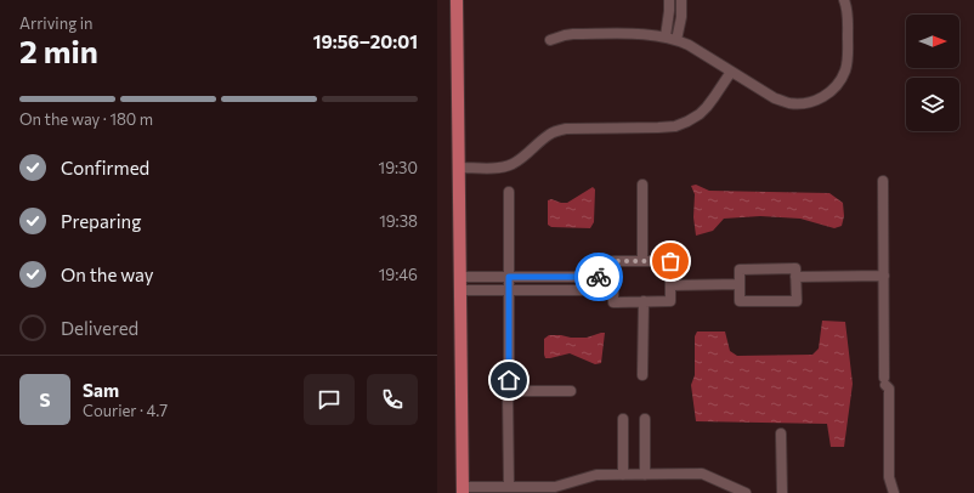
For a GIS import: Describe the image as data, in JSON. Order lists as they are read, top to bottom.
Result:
{
  "north": "right",
  "page": {
    "heading": ["2 min", "Arriving in", "19:56–20:01"],
    "panel": ["Sam", "Courier · 4.7"],
    "bar": "On the way · 180 m",
    "list": [
      ["Confirmed", "19:30"],
      ["Preparing", "19:38"],
      ["On the way", "19:46"],
      "Delivered"
    ],
    "round": "S"
  }
}
